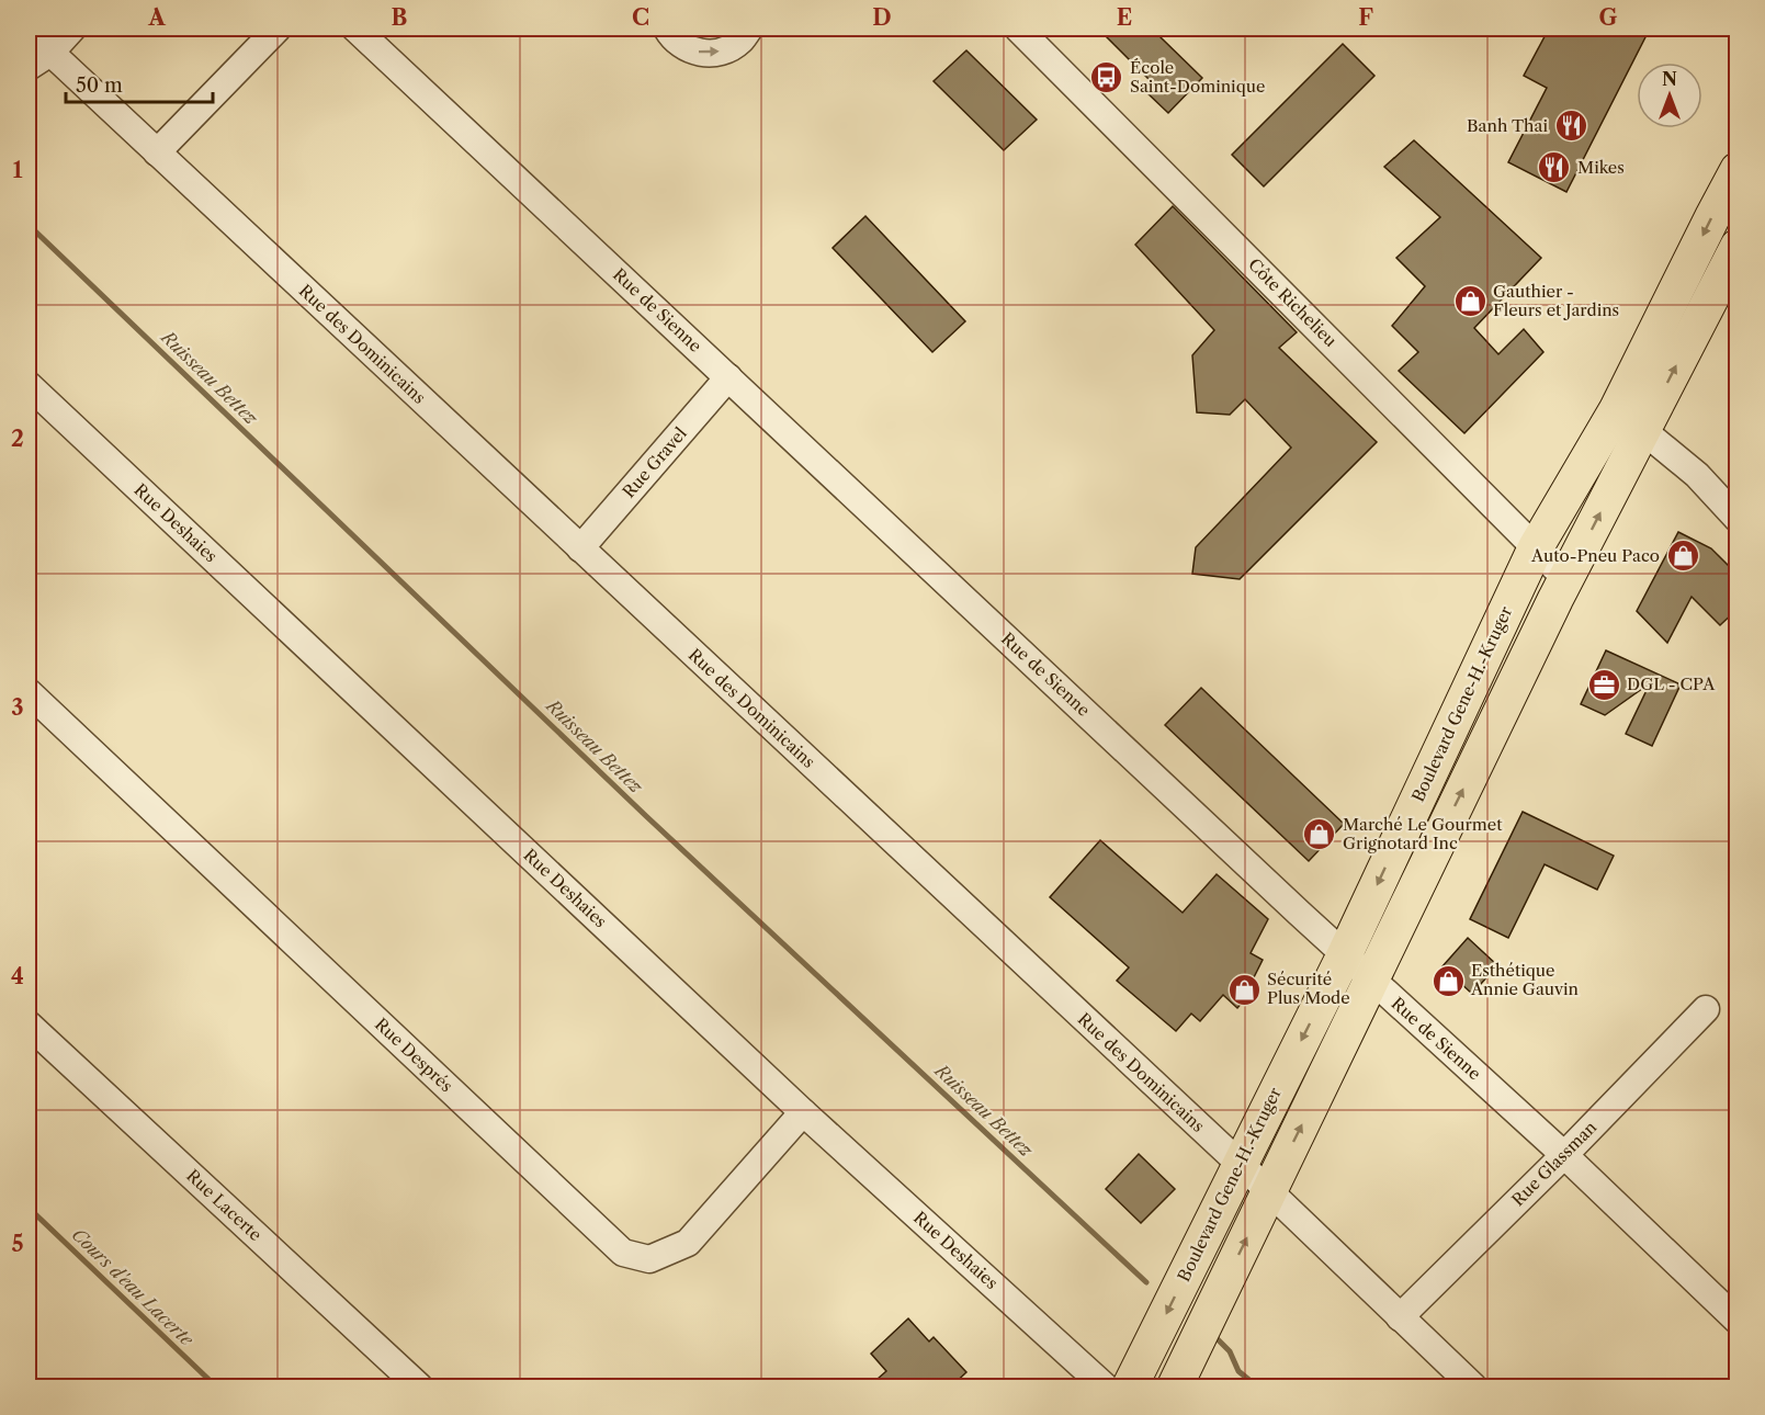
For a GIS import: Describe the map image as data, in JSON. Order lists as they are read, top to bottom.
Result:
{
  "streets": {
    "main road": ["Boulevard Gene-H.-Kruger"],
    "street": [
      "Côte Richelieu",
      "Rue de Sienne",
      "Rue des Dominicains",
      "Rue Gravel",
      "Rue Deshaies",
      "Rue Després",
      "Rue Glassman",
      "Rue Lacerte"
    ]
  },
  "crossings": [
    ["Côte Richelieu", "Boulevard Gene-H.-Kruger"],
    ["Rue de Sienne", "Rue Gravel"],
    ["Rue de Sienne", "Boulevard Gene-H.-Kruger"],
    ["Rue de Sienne", "Rue Glassman"],
    ["Rue des Dominicains", "Rue Gravel"],
    ["Rue des Dominicains", "Boulevard Gene-H.-Kruger"],
    ["Rue des Dominicains", "Rue Glassman"],
    ["Rue Deshaies", "Rue Després"]
  ],
  "water": ["Ruisseau Bettez", "Cours d'eau Lacerte"],
  "places": {
    "bus stop": ["École Saint-Dominique"],
    "restaurant": ["Banh Thai", "Mikes"],
    "shop": [
      "Gauthier - Fleurs et Jardins",
      "Auto-Pneu Paco",
      "Marché Le Gourmet Grignotard Inc",
      "Esthétique Annie Gauvin",
      "Sécurité Plus Mode"
    ],
    "office": ["DGL - CPA"]
  },
  "scale_bar": "50 m",
  "north": "top",
  "grid": {
    "columns": [
      "A",
      "B",
      "C",
      "D",
      "E",
      "F",
      "G"
    ],
    "rows": [
      "1",
      "2",
      "3",
      "4",
      "5"
    ]
  }
}
